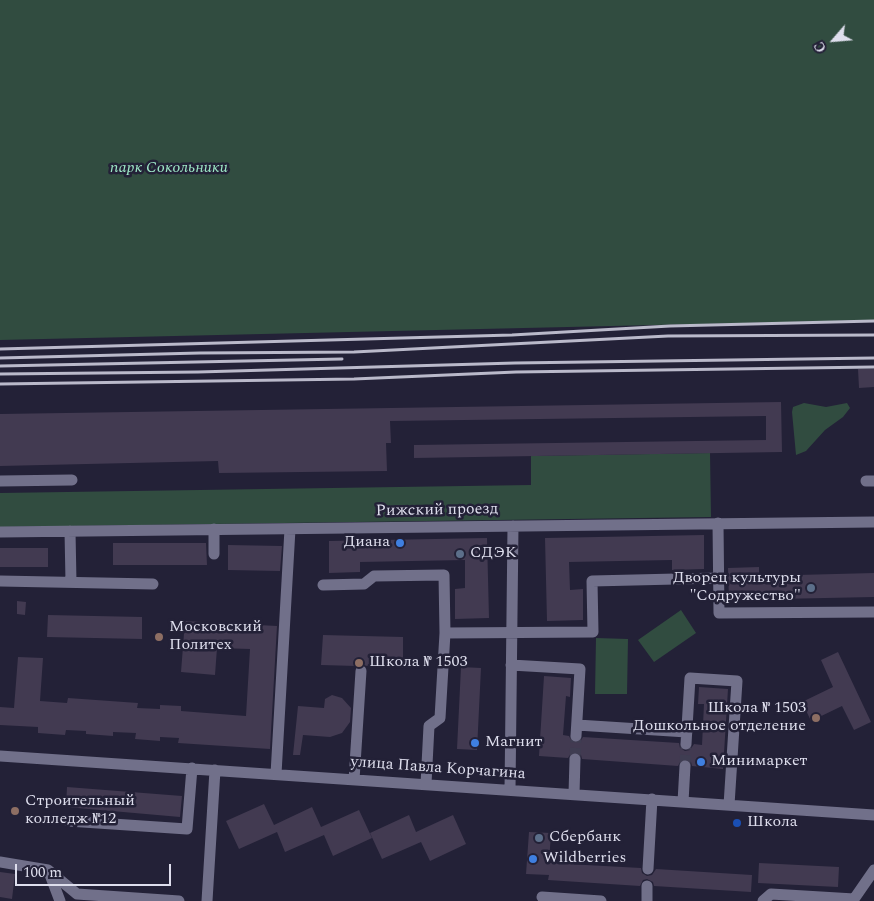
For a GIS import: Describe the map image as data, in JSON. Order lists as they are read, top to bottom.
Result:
{
  "streets": {
    "street": ["Рижский проезд", "улица Павла Корчагина"]
  },
  "parks": ["парк Сокольники"],
  "places": [
    "Диана",
    "СДЭК",
    "Дворец культуры \"Содружество\"",
    "Московский Политех",
    "Школа № 1503",
    "Школа № 1503 Дошкольное отделение",
    "Магнит",
    "Минимаркет",
    "Строительный колледж №12",
    "Школа",
    "Сбербанк",
    "Wildberries"
  ],
  "scale_bar": "100 m",
  "north": "bottom left"
}
